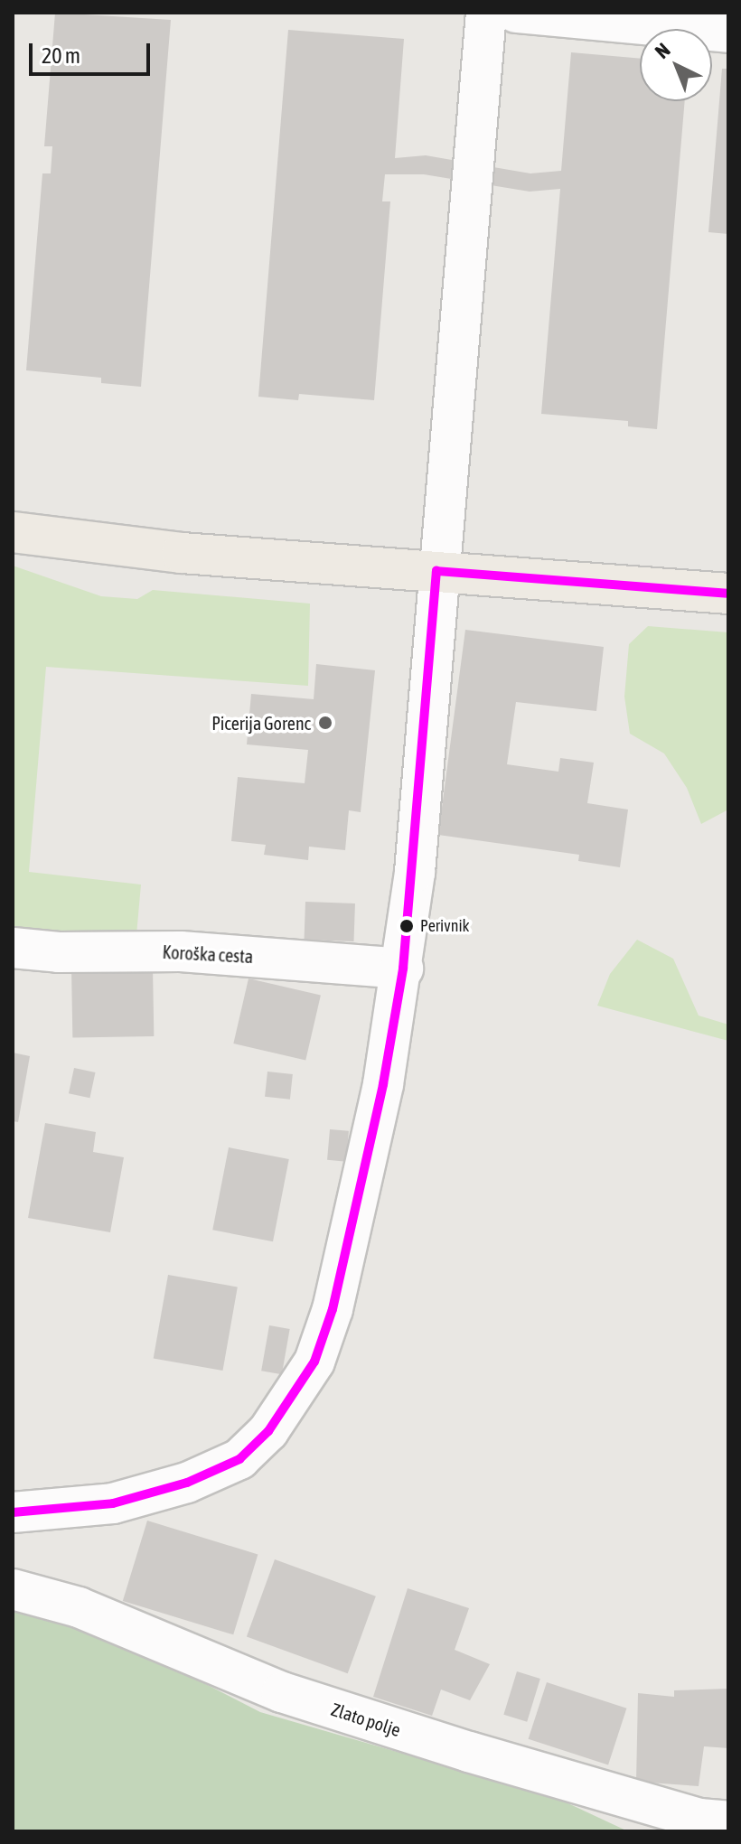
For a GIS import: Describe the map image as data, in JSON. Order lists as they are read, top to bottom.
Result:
{
  "streets": {
    "street": ["Koroška cesta", "Zlato polje"]
  },
  "places": ["Picerija Gorenc", "Perivnik"],
  "scale_bar": "20 m",
  "north": "top left"
}
